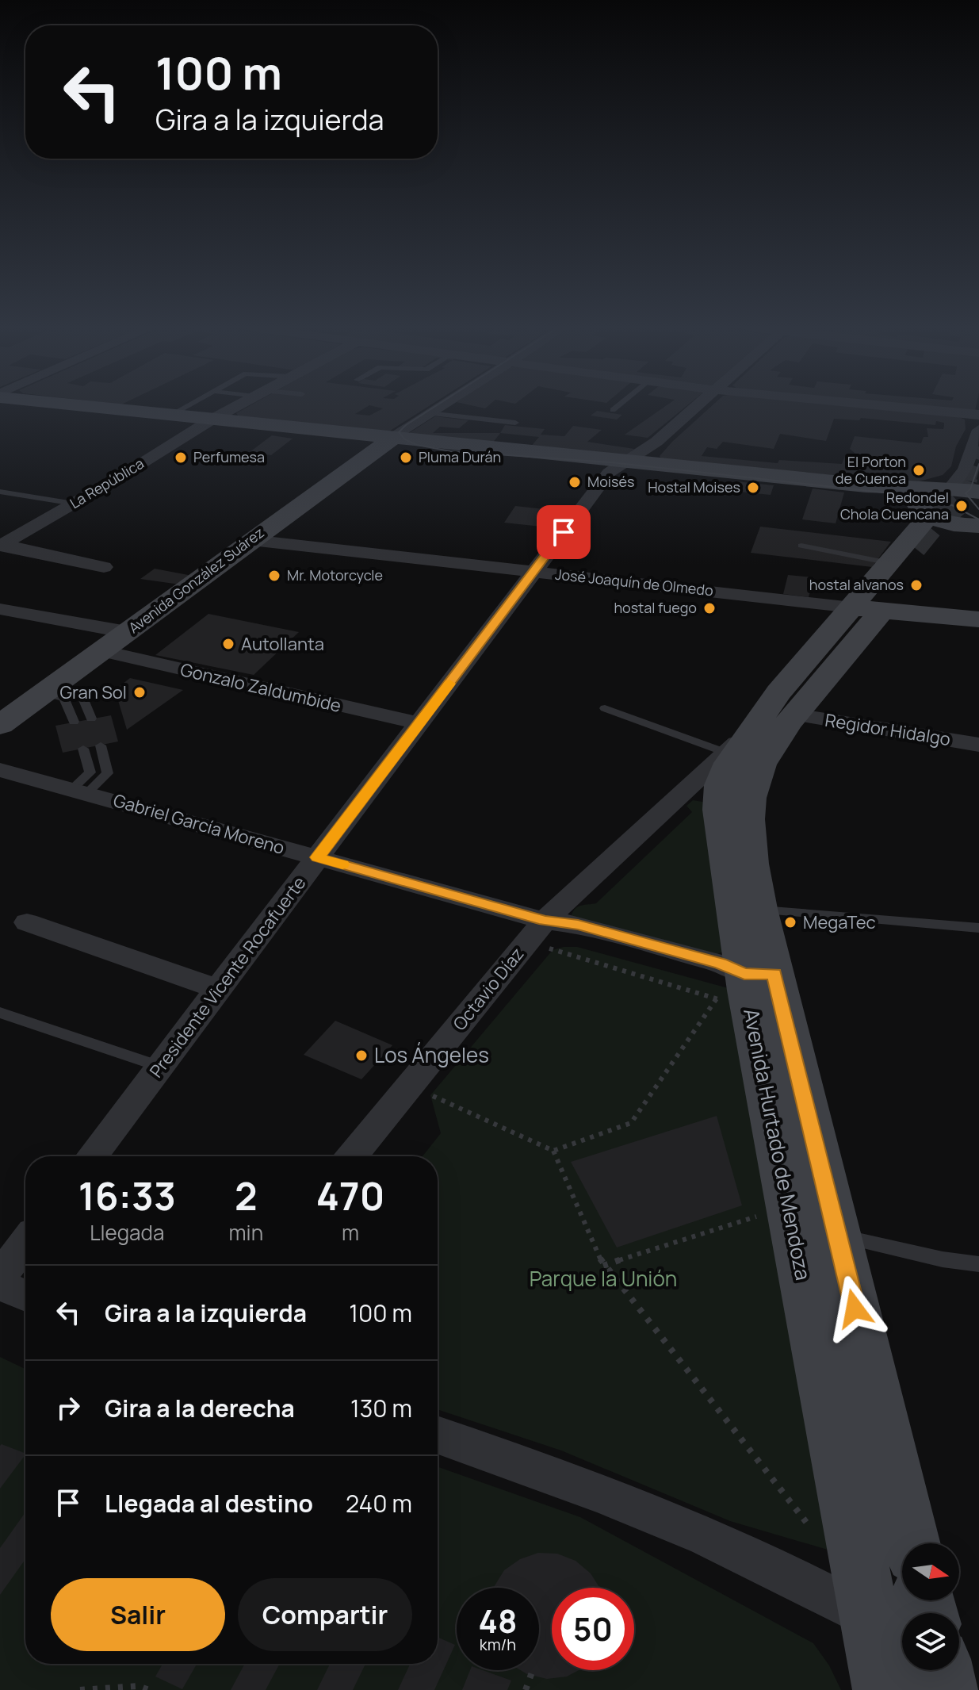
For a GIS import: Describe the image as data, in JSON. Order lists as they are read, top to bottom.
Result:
{
  "streets": {
    "main road": ["Avenida González Suárez", "José Joaquín de Olmedo", "Avenida Hurtado de Mendoza"],
    "street": [
      "La República",
      "Gonzalo Zaldumbide",
      "Regidor Hidalgo",
      "Gabriel García Moreno",
      "Presidente Vicente Rocafuerte",
      "Octavio Díaz"
    ]
  },
  "crossings": [
    ["Avenida González Suárez", "José Joaquín de Olmedo"],
    ["Avenida González Suárez", "Gonzalo Zaldumbide"],
    ["José Joaquín de Olmedo", "Presidente Vicente Rocafuerte"],
    ["José Joaquín de Olmedo", "Avenida Hurtado de Mendoza"],
    ["Gonzalo Zaldumbide", "Presidente Vicente Rocafuerte"],
    ["Regidor Hidalgo", "Avenida Hurtado de Mendoza"],
    ["Gabriel García Moreno", "Presidente Vicente Rocafuerte"],
    ["Gabriel García Moreno", "Octavio Díaz"],
    ["Gabriel García Moreno", "Avenida Hurtado de Mendoza"],
    ["Octavio Díaz", "Avenida Hurtado de Mendoza"]
  ],
  "parks": ["Parque la Unión"],
  "places": [
    "Perfumesa",
    "Pluma Durán",
    "El Porton de Cuenca",
    "Moisés",
    "Hostal Moises",
    "Redondel Chola Cuencana",
    "Mr. Motorcycle",
    "hostal alvanos",
    "hostal fuego",
    "Autollanta",
    "Gran Sol",
    "MegaTec",
    "Los Ángeles"
  ],
  "north": "right",
  "page": {
    "turn": ["100 m", "Gira a la izquierda"],
    "eta": [
      "16:33",
      "Llegada",
      "2",
      "min",
      "470",
      "m"
    ],
    "list": [
      {
        "name": "Gira a la izquierda",
        "value": "100 m"
      },
      {
        "name": "Gira a la derecha",
        "value": "130 m"
      },
      {
        "name": "Llegada al destino",
        "value": "240 m"
      }
    ],
    "buttons": ["Salir", "Compartir"],
    "speed": "48 km/h",
    "limit": "50"
  }
}
